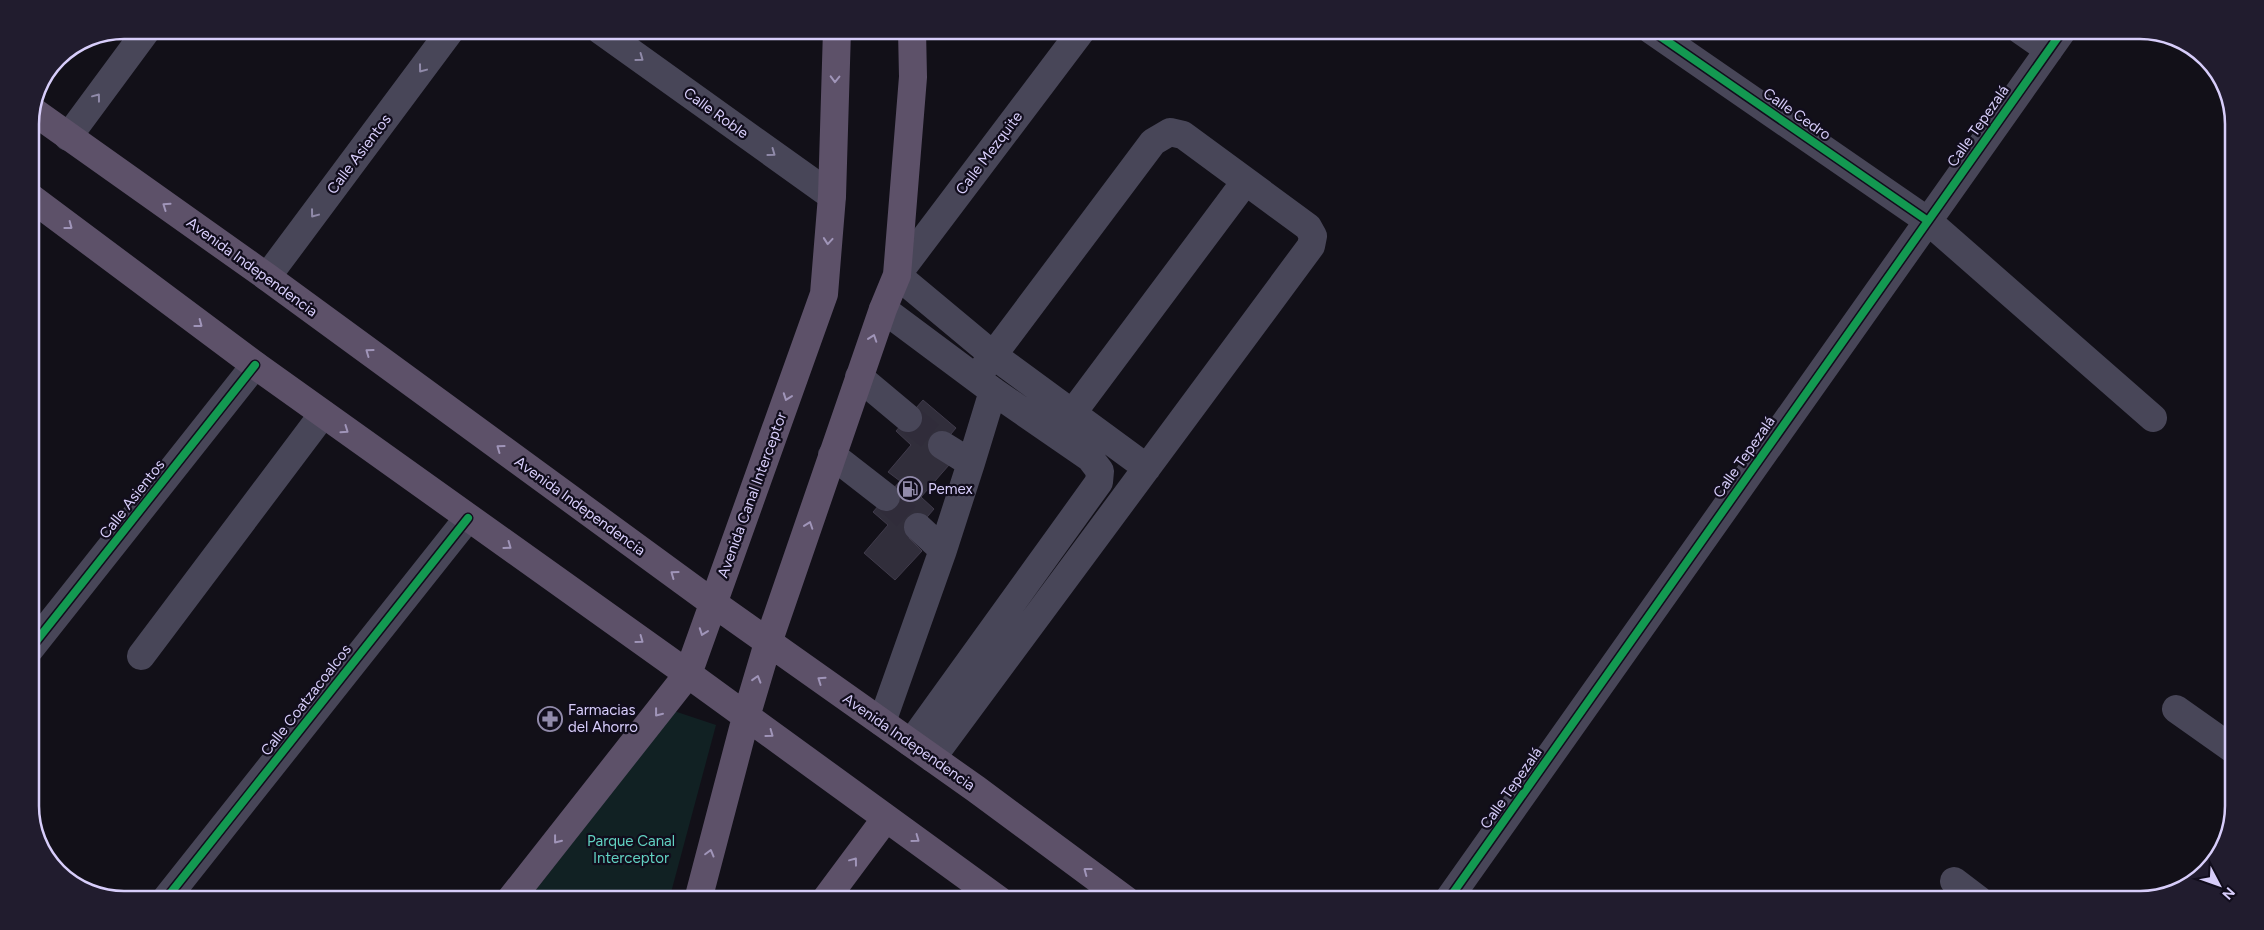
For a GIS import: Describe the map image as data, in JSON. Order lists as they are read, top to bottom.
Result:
{
  "streets": {
    "main road": ["Avenida Independencia", "Avenida Canal Interceptor"],
    "street": [
      "Calle Roble",
      "Calle Cedro",
      "Calle Tepezalá",
      "Calle Mezquite",
      "Calle Asientos",
      "Calle Coatzacoalcos"
    ]
  },
  "crossings": [
    ["Calle Roble", "Avenida Canal Interceptor"],
    ["Calle Cedro", "Calle Tepezalá"],
    ["Calle Asientos", "Avenida Independencia"],
    ["Avenida Independencia", "Avenida Canal Interceptor"]
  ],
  "one_way": ["Calle Roble"],
  "parks": ["Parque Canal Interceptor"],
  "places": {
    "fuel station": ["Pemex"],
    "pharmacy": ["Farmacias del Ahorro"]
  },
  "north": "bottom right"
}
